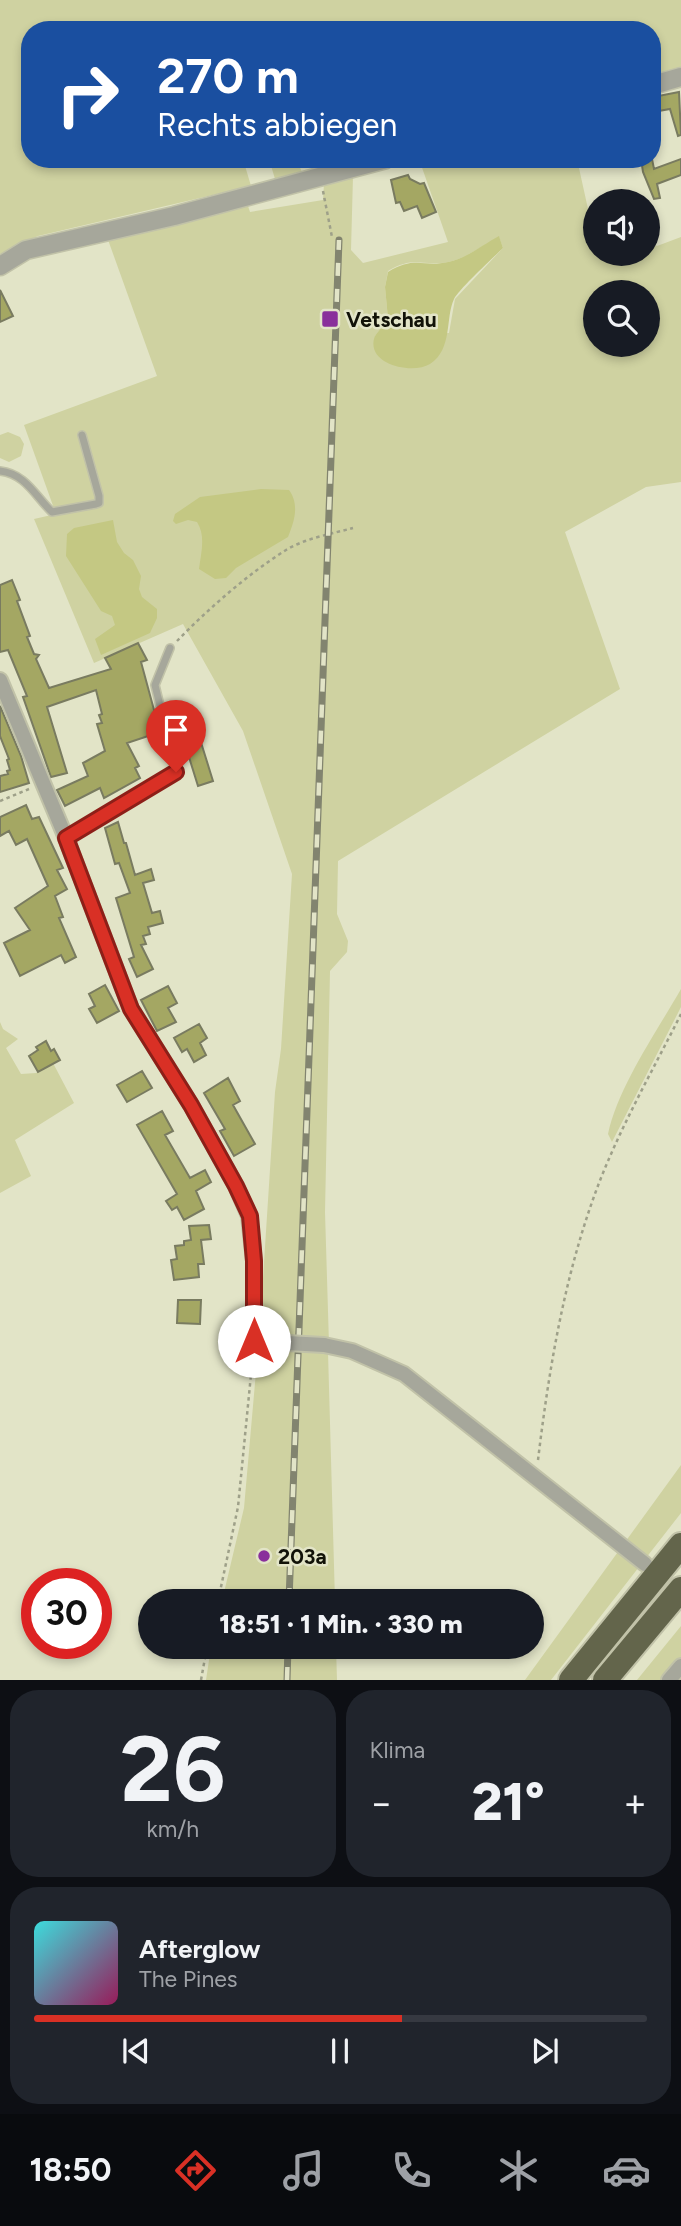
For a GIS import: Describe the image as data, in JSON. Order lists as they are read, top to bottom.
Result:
{
  "places": {
    "transit": ["Vetschau"],
    "other": ["203a"]
  },
  "page": {
    "turn": ["270 m", "Rechts abbiegen"],
    "limit": "30",
    "trip": "18:51 · 1 Min. · 330 m",
    "tile": [
      ["26", "km/h"],
      "Klima"
    ],
    "heat": ["−", "21°", "+"],
    "song": ["Afterglow", "The Pines"],
    "tabs": "18:50"
  }
}
